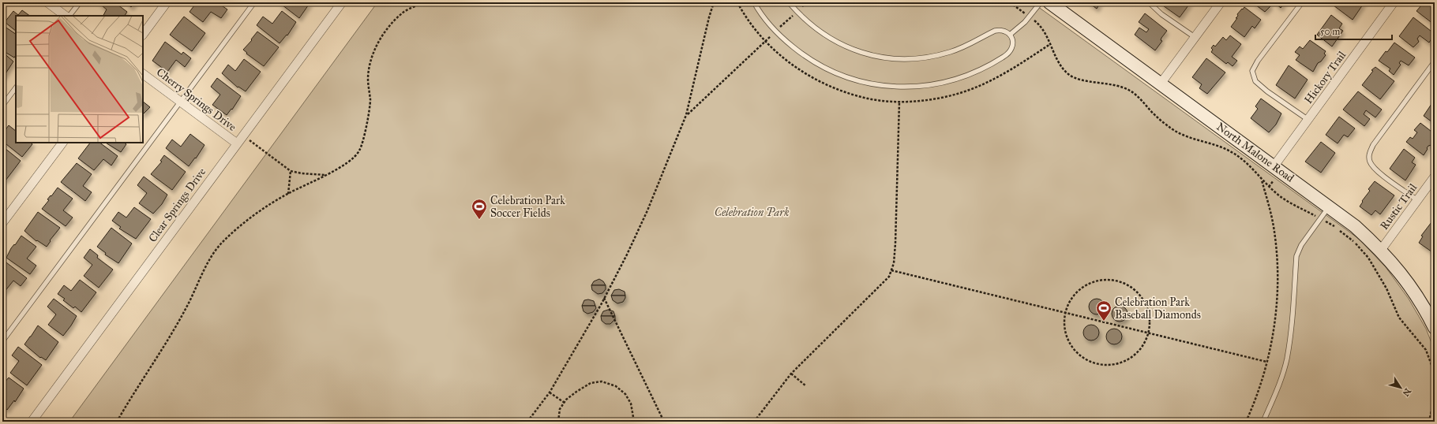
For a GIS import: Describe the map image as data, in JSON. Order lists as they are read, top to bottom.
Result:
{
  "streets": {
    "street": [
      "Hickory Trail",
      "Cherry Springs Drive",
      "North Malone Road",
      "Clear Springs Drive",
      "Rustic Trail"
    ]
  },
  "crossings": [
    ["Hickory Trail", "North Malone Road"],
    ["Cherry Springs Drive", "Clear Springs Drive"],
    ["North Malone Road", "Rustic Trail"]
  ],
  "parks": ["Celebration Park"],
  "places": {
    "sports": ["Celebration Park Soccer Fields", "Celebration Park Baseball Diamonds"]
  },
  "scale_bar": "50 m",
  "north": "bottom right"
}
